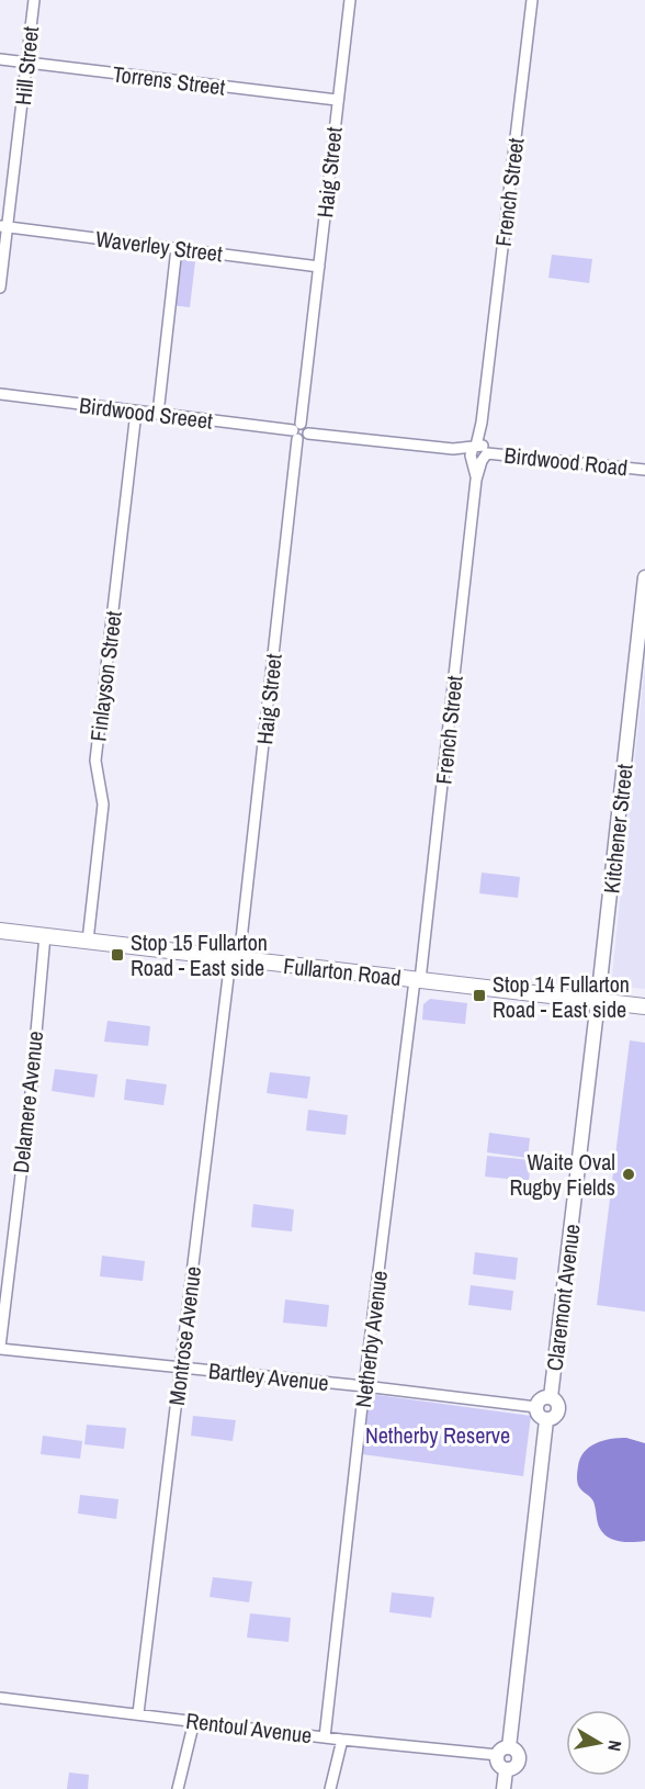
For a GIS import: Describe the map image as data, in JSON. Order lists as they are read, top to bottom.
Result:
{
  "streets": {
    "main road": ["Fullarton Road"],
    "street": [
      "Hill Street",
      "Torrens Street",
      "Haig Street",
      "French Street",
      "Waverley Street",
      "Birdwood Sreeet",
      "Birdwood Road",
      "Finlayson Street",
      "Kitchener Street",
      "Delamere Avenue",
      "Claremont Avenue",
      "Montrose Avenue",
      "Netherby Avenue",
      "Bartley Avenue",
      "Rentoul Avenue"
    ]
  },
  "crossings": [
    ["Hill Street", "Torrens Street"],
    ["Hill Street", "Waverley Street"],
    ["Torrens Street", "Haig Street"],
    ["Haig Street", "Waverley Street"],
    ["Haig Street", "Birdwood Sreeet"],
    ["Haig Street", "Birdwood Road"],
    ["Haig Street", "Fullarton Road"],
    ["Haig Street", "Montrose Avenue"],
    ["French Street", "Birdwood Road"],
    ["French Street", "Fullarton Road"],
    ["French Street", "Netherby Avenue"],
    ["Birdwood Sreeet", "Birdwood Road"],
    ["Birdwood Sreeet", "Finlayson Street"],
    ["Finlayson Street", "Fullarton Road"],
    ["Kitchener Street", "Fullarton Road"],
    ["Kitchener Street", "Claremont Avenue"],
    ["Fullarton Road", "Delamere Avenue"],
    ["Fullarton Road", "Claremont Avenue"],
    ["Fullarton Road", "Montrose Avenue"],
    ["Fullarton Road", "Netherby Avenue"],
    ["Delamere Avenue", "Bartley Avenue"],
    ["Claremont Avenue", "Bartley Avenue"],
    ["Montrose Avenue", "Bartley Avenue"],
    ["Montrose Avenue", "Rentoul Avenue"],
    ["Netherby Avenue", "Bartley Avenue"],
    ["Netherby Avenue", "Rentoul Avenue"]
  ],
  "parks": ["Netherby Reserve"],
  "places": {
    "transit": ["Stop 15 Fullarton Road - East side", "Stop 14 Fullarton Road - East side"],
    "other": ["Waite Oval Rugby Fields"]
  },
  "north": "right"
}
